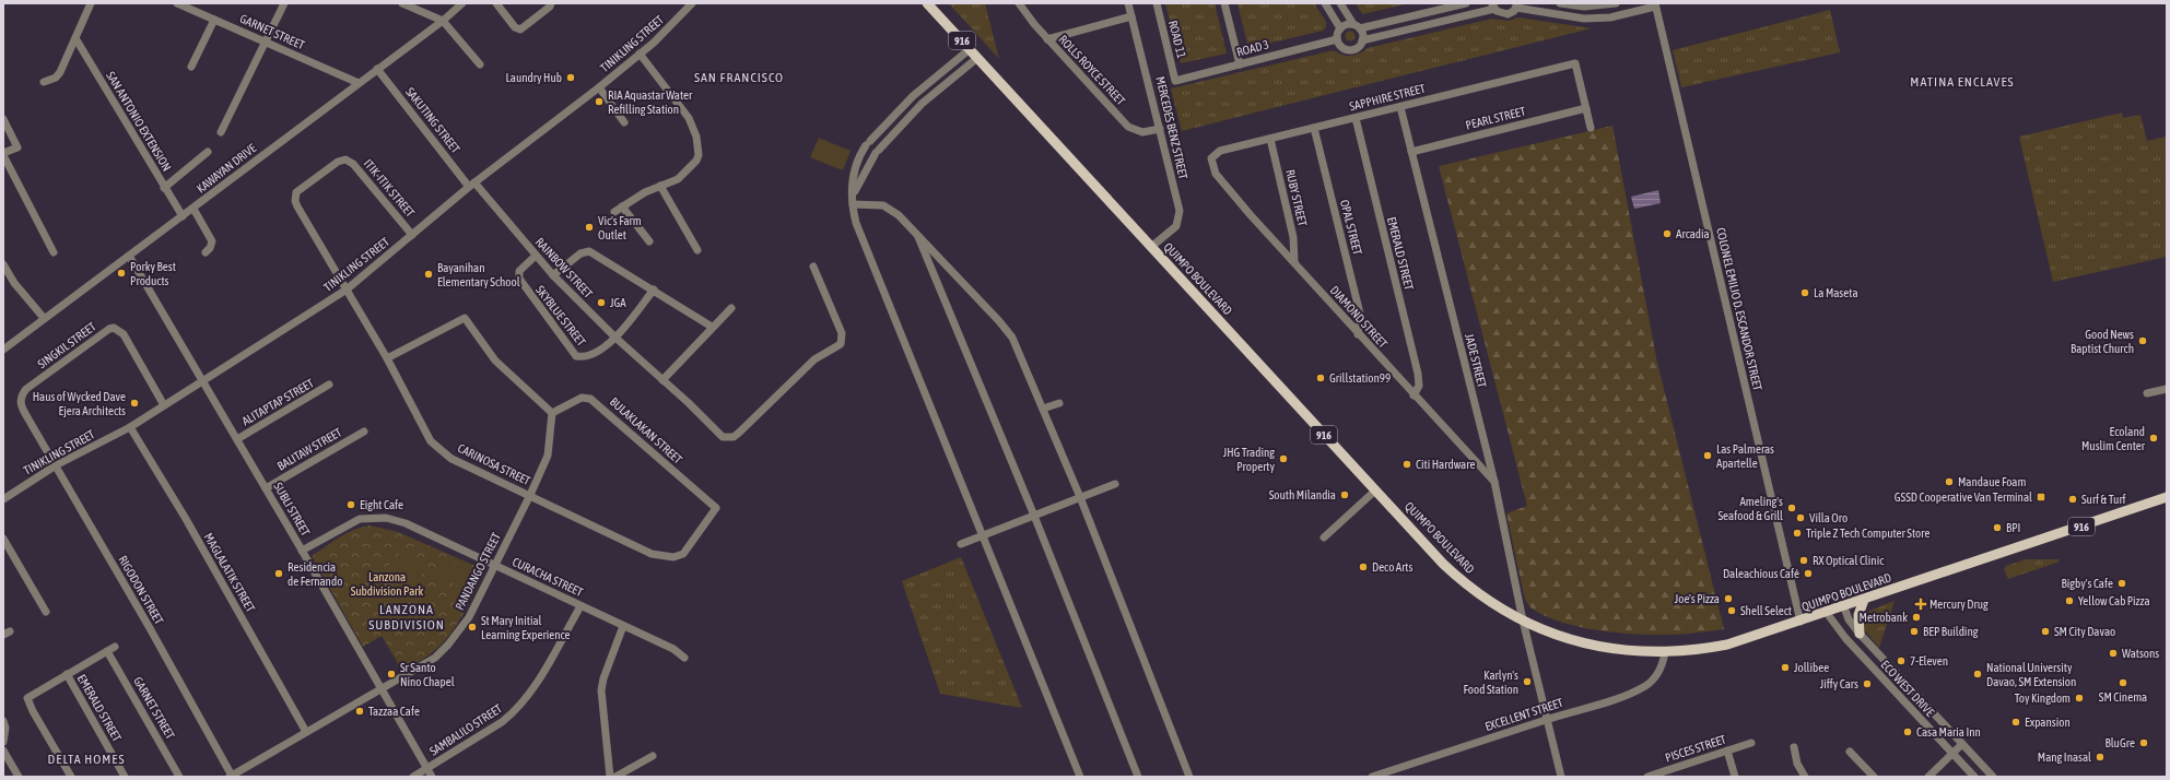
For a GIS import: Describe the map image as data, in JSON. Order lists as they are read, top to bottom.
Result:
{
  "streets": {
    "main road": ["916", "QUIMPO BOULEVARD"],
    "street": [
      "GARNET STREET",
      "ROAD 11",
      "TINIKLING STREET",
      "ROAD 3",
      "ROLLS ROYCE STREET",
      "SAPPHIRE STREET",
      "PEARL STREET",
      "SAKUTING STREET",
      "SAN ANTONIO EXTENSION",
      "MERCEDES BENZ STREET",
      "KAWAYAN DRIVE",
      "ITIK-ITIK STREET",
      "RUBY STREET",
      "OPAL STREET",
      "EMERALD STREET",
      "RAINBOW STREET",
      "COLONEL EMILIO D. ESCANDOR STREET",
      "SKYBLUE STREET",
      "DIAMOND STREET",
      "SINGKIL STREET",
      "JADE STREET",
      "ALITAPTAP STREET",
      "BULAKLAKAN STREET",
      "BALITAW STREET",
      "CARINOSA STREET",
      "SUBLI STREET",
      "PANDANGO STREET",
      "MAGLALATIK STREET",
      "CURACHA STREET",
      "RIGODON STREET",
      "ECO WEST DRIVE",
      "EXCELLENT STREET",
      "SAMBALILO STREET",
      "PISCES STREET"
    ]
  },
  "crossings": [
    ["GARNET STREET", "KAWAYAN DRIVE"],
    ["GARNET STREET", "EMERALD STREET"],
    ["ROAD 11", "ROAD 3"],
    ["TINIKLING STREET", "SAKUTING STREET"],
    ["TINIKLING STREET", "ITIK-ITIK STREET"],
    ["TINIKLING STREET", "RAINBOW STREET"],
    ["TINIKLING STREET", "SINGKIL STREET"],
    ["TINIKLING STREET", "CARINOSA STREET"],
    ["TINIKLING STREET", "SUBLI STREET"],
    ["TINIKLING STREET", "MAGLALATIK STREET"],
    ["TINIKLING STREET", "RIGODON STREET"],
    ["ROLLS ROYCE STREET", "MERCEDES BENZ STREET"],
    ["SAPPHIRE STREET", "PEARL STREET"],
    ["SAPPHIRE STREET", "RUBY STREET"],
    ["SAPPHIRE STREET", "OPAL STREET"],
    ["SAPPHIRE STREET", "EMERALD STREET"],
    ["SAPPHIRE STREET", "DIAMOND STREET"],
    ["SAPPHIRE STREET", "JADE STREET"],
    ["PEARL STREET", "JADE STREET"],
    ["SAKUTING STREET", "KAWAYAN DRIVE"],
    ["SAKUTING STREET", "RAINBOW STREET"],
    ["SAN ANTONIO EXTENSION", "KAWAYAN DRIVE"],
    ["MERCEDES BENZ STREET", "QUIMPO BOULEVARD"],
    ["KAWAYAN DRIVE", "SUBLI STREET"],
    ["ITIK-ITIK STREET", "CARINOSA STREET"],
    ["RUBY STREET", "DIAMOND STREET"],
    ["OPAL STREET", "DIAMOND STREET"],
    ["EMERALD STREET", "DIAMOND STREET"],
    ["RAINBOW STREET", "SKYBLUE STREET"],
    ["QUIMPO BOULEVARD", "COLONEL EMILIO D. ESCANDOR STREET"],
    ["QUIMPO BOULEVARD", "JADE STREET"],
    ["QUIMPO BOULEVARD", "ECO WEST DRIVE"],
    ["QUIMPO BOULEVARD", "EXCELLENT STREET"],
    ["DIAMOND STREET", "JADE STREET"],
    ["SINGKIL STREET", "RIGODON STREET"],
    ["JADE STREET", "EXCELLENT STREET"],
    ["ALITAPTAP STREET", "SUBLI STREET"],
    ["BULAKLAKAN STREET", "CARINOSA STREET"],
    ["BULAKLAKAN STREET", "PANDANGO STREET"],
    ["BALITAW STREET", "SUBLI STREET"],
    ["CARINOSA STREET", "PANDANGO STREET"],
    ["SUBLI STREET", "PANDANGO STREET"],
    ["SUBLI STREET", "CURACHA STREET"],
    ["SUBLI STREET", "SAMBALILO STREET"],
    ["PANDANGO STREET", "MAGLALATIK STREET"],
    ["PANDANGO STREET", "CURACHA STREET"],
    ["PANDANGO STREET", "RIGODON STREET"],
    ["CURACHA STREET", "SAMBALILO STREET"]
  ],
  "districts": [
    "SAN FRANCISCO",
    "MATINA ENCLAVES",
    "LANZONA SUBDIVISION",
    "DELTA HOMES"
  ],
  "parks": ["Lanzona Subdivision Park"],
  "places": {
    "other": [
      "Laundry Hub",
      "RIA Aquastar Water Refilling Station",
      "Vic's Farm Outlet",
      "Arcadia",
      "Porky Best Products",
      "Bayanihan Elementary School",
      "La Maseta",
      "JGA",
      "Good News Baptist Church",
      "Grillstation99",
      "Haus of Wycked Dave Ejera Architects",
      "Ecoland Muslim Center",
      "Las Palmeras Apartelle",
      "JHG Trading Property",
      "Citi Hardware",
      "Mandaue Foam",
      "South Milandia",
      "Surf & Turf",
      "Eight Cafe",
      "Ameling's Seafood & Grill",
      "Villa Oro",
      "BPI",
      "Triple Z Tech Computer Store",
      "RX Optical Clinic",
      "Deco Arts",
      "Residencia de Fernando",
      "Daleachious Café",
      "Bigby's Cafe",
      "Joe's Pizza",
      "Yellow Cab Pizza",
      "Shell Select",
      "Metrobank",
      "St Mary Initial Learning Experience",
      "BEP Building",
      "SM City Davao",
      "Watsons",
      "7-Eleven",
      "Jollibee",
      "Sr Santo Nino Chapel",
      "National University Davao, SM Extension",
      "Karlyn's Food Station",
      "SM Cinema",
      "Jiffy Cars",
      "Toy Kingdom",
      "Tazzaa Cafe",
      "Expansion",
      "Casa Maria Inn",
      "BluGre",
      "Mang Inasal"
    ],
    "transit": ["GSSD Cooperative Van Terminal"],
    "health": ["Mercury Drug"]
  }
}
